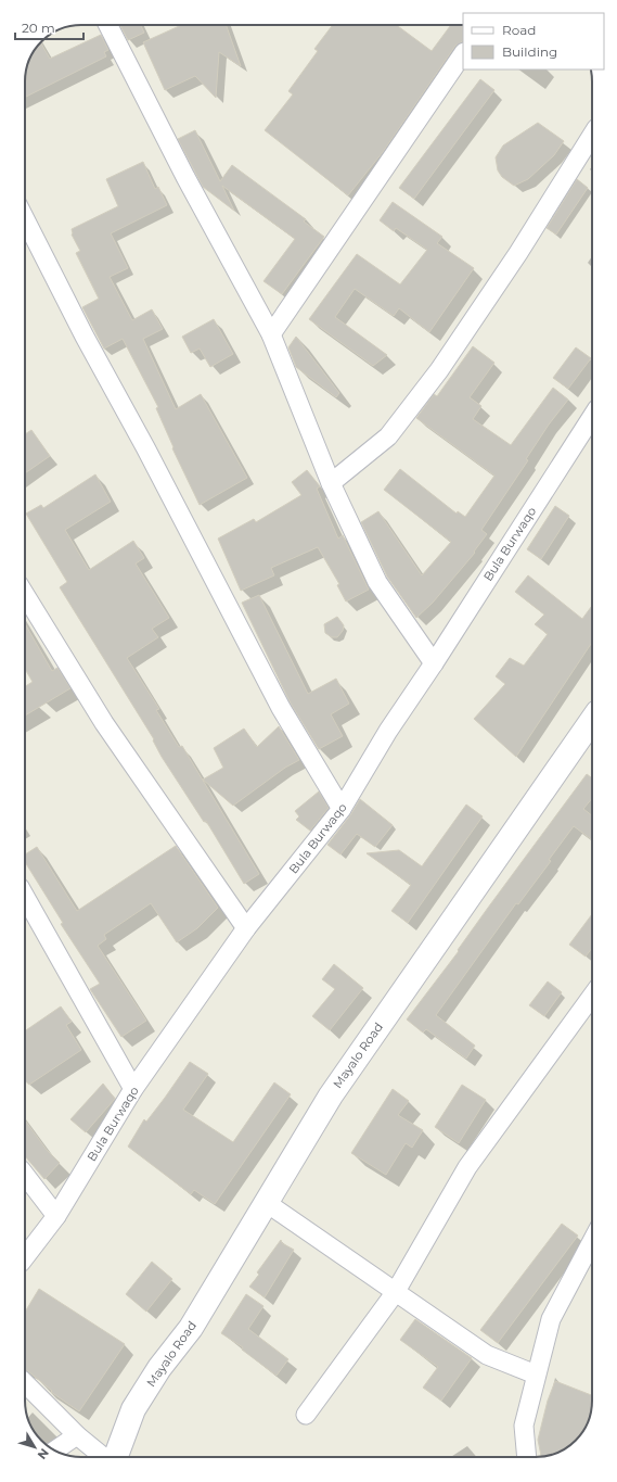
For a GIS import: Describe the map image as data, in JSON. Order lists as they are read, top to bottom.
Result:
{
  "streets": {
    "street": ["Bula Burwaqo", "Mayalo Road"]
  },
  "legend": ["Road", "Building"],
  "scale_bar": "20 m",
  "north": "bottom right"
}
